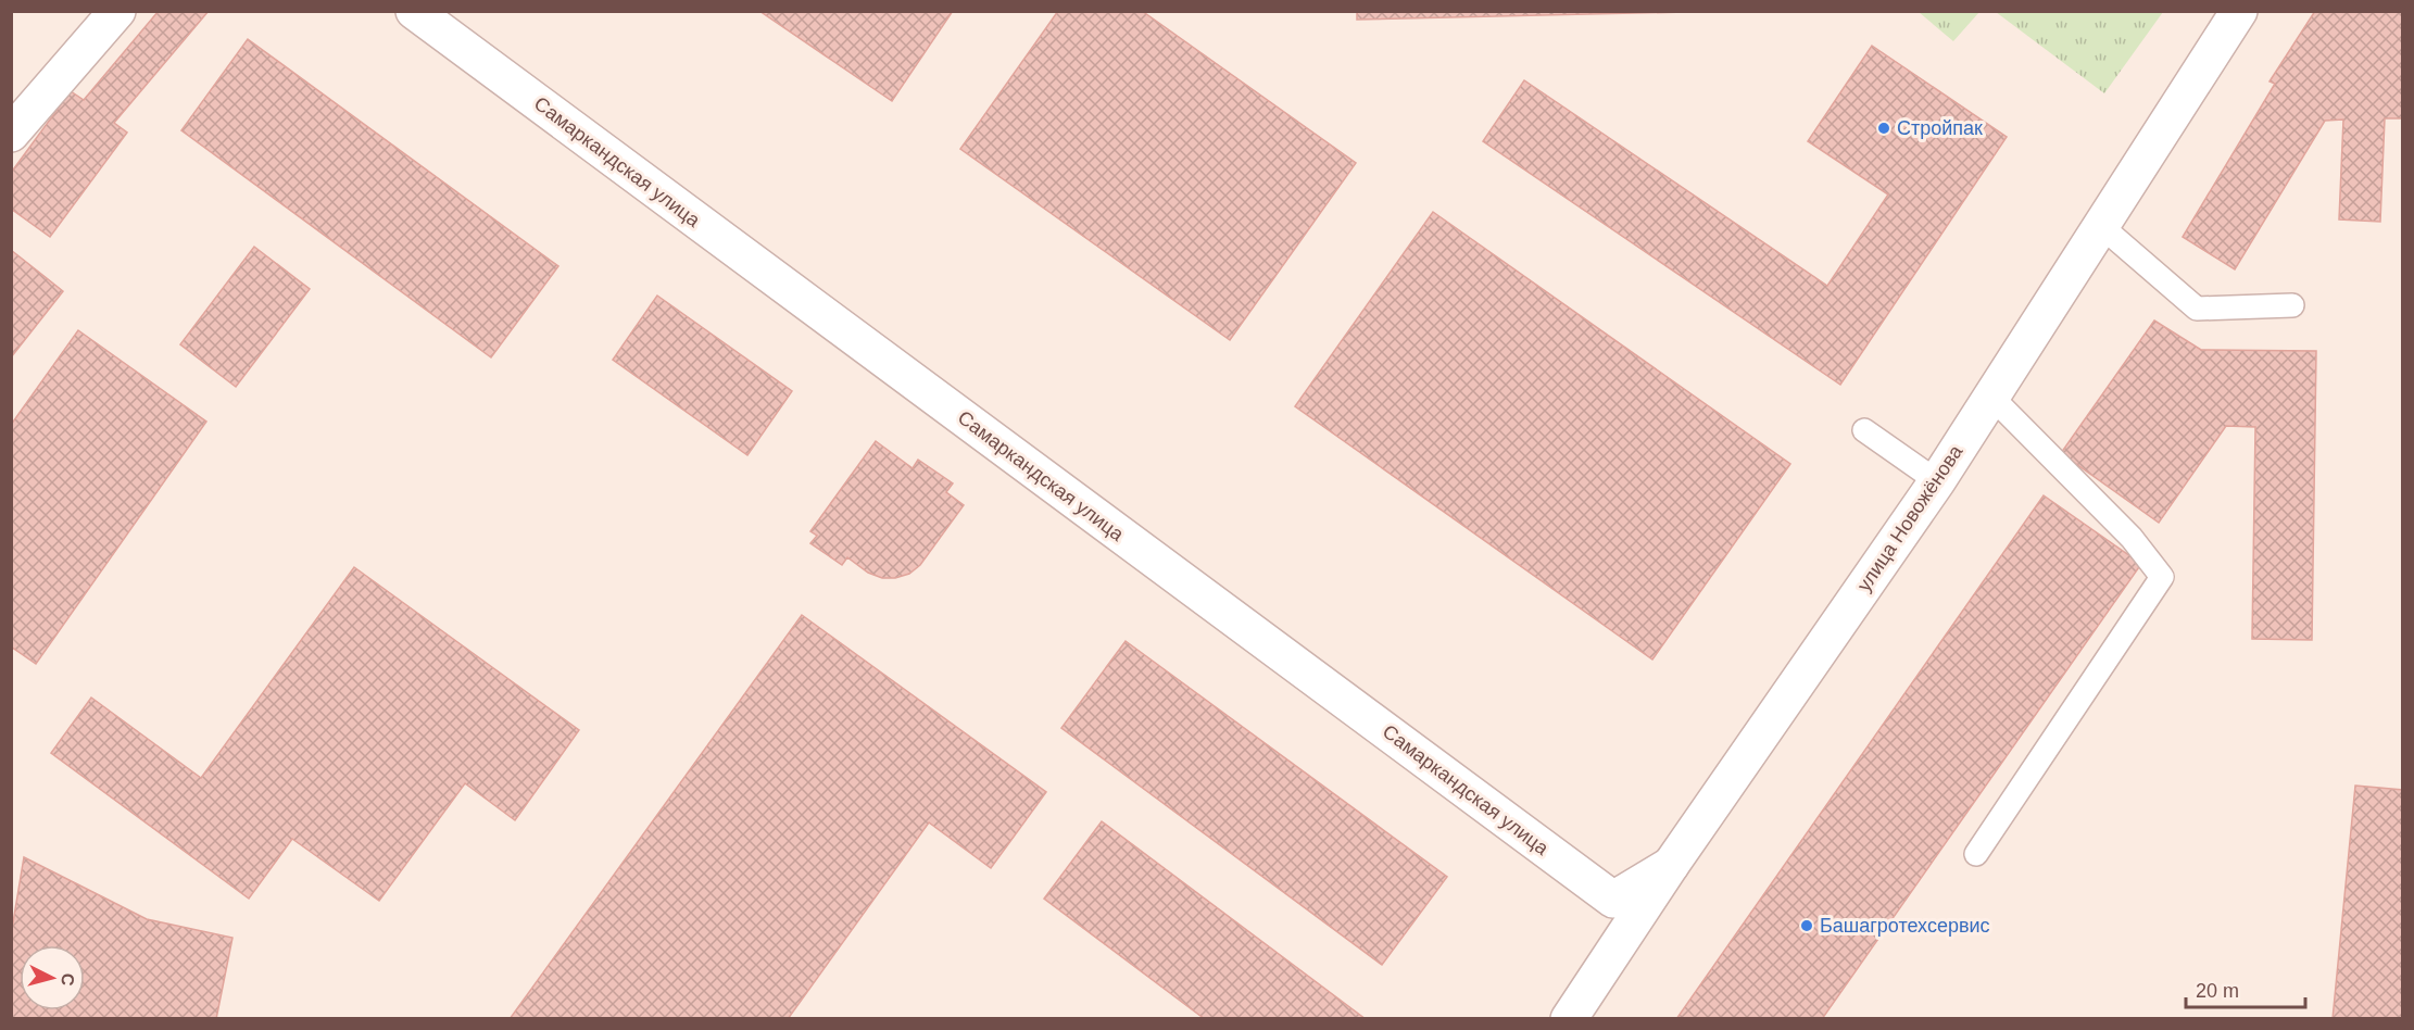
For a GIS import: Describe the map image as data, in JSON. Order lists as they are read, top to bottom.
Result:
{
  "streets": {
    "street": ["Самаркандская улица", "улица Новожёнова"]
  },
  "crossings": [
    ["Самаркандская улица", "улица Новожёнова"]
  ],
  "places": ["Стройпак", "Башагротехсервис"],
  "scale_bar": "20 m",
  "north": "right"
}
